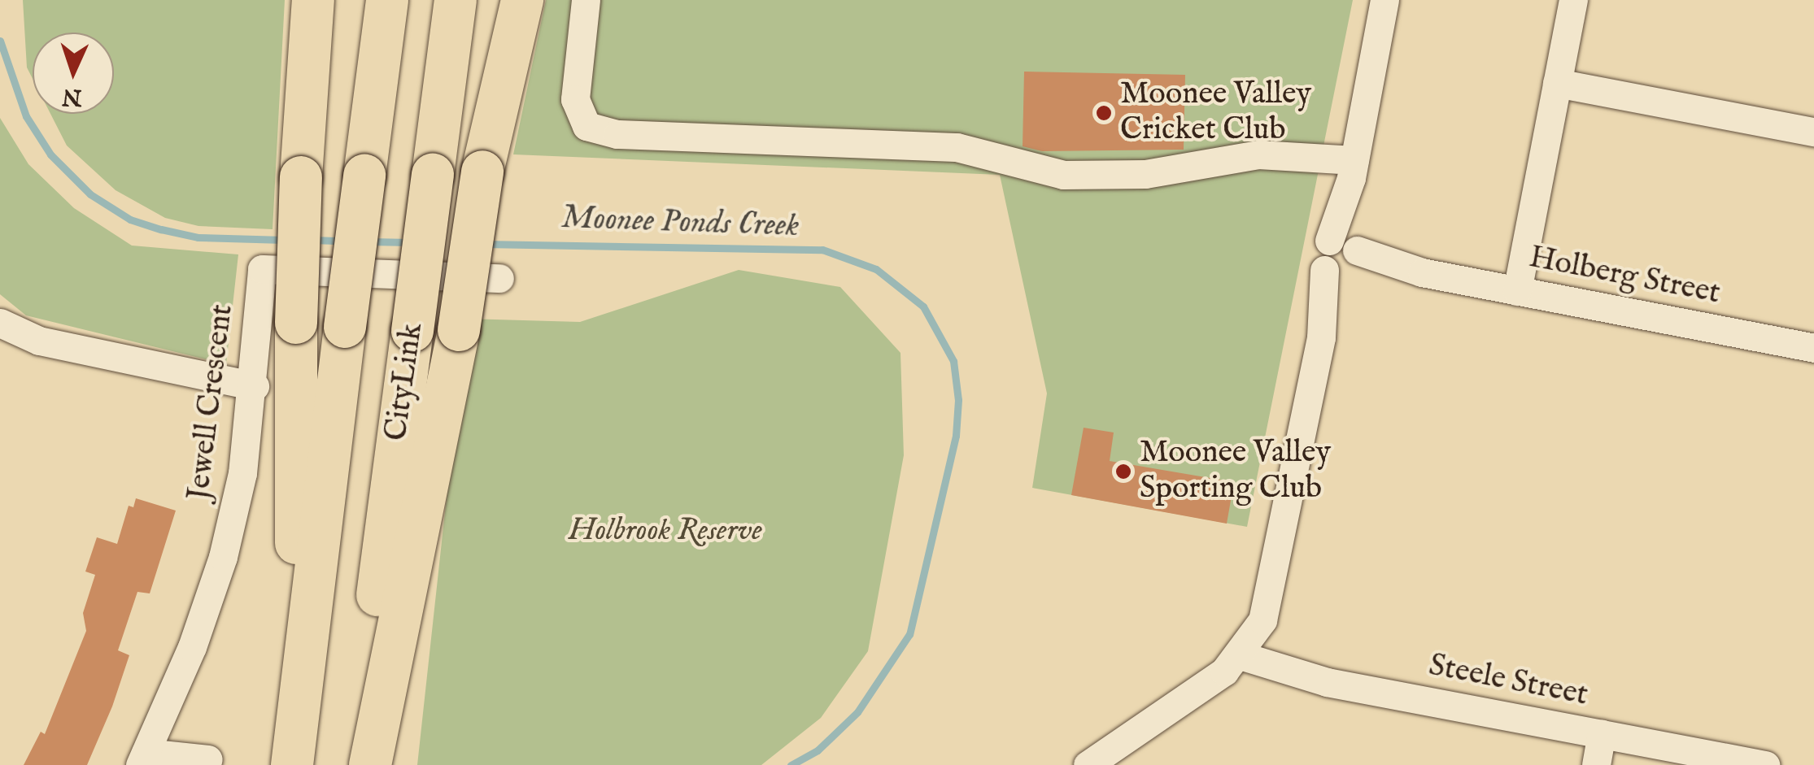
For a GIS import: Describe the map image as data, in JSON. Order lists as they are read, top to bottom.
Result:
{
  "streets": {
    "highway": ["CityLink"],
    "street": ["Holberg Street", "Jewell Crescent", "Steele Street"]
  },
  "water": ["Moonee Ponds Creek"],
  "parks": ["Holbrook Reserve"],
  "places": ["Moonee Valley Cricket Club", "Moonee Valley Sporting Club"],
  "north": "bottom"
}
